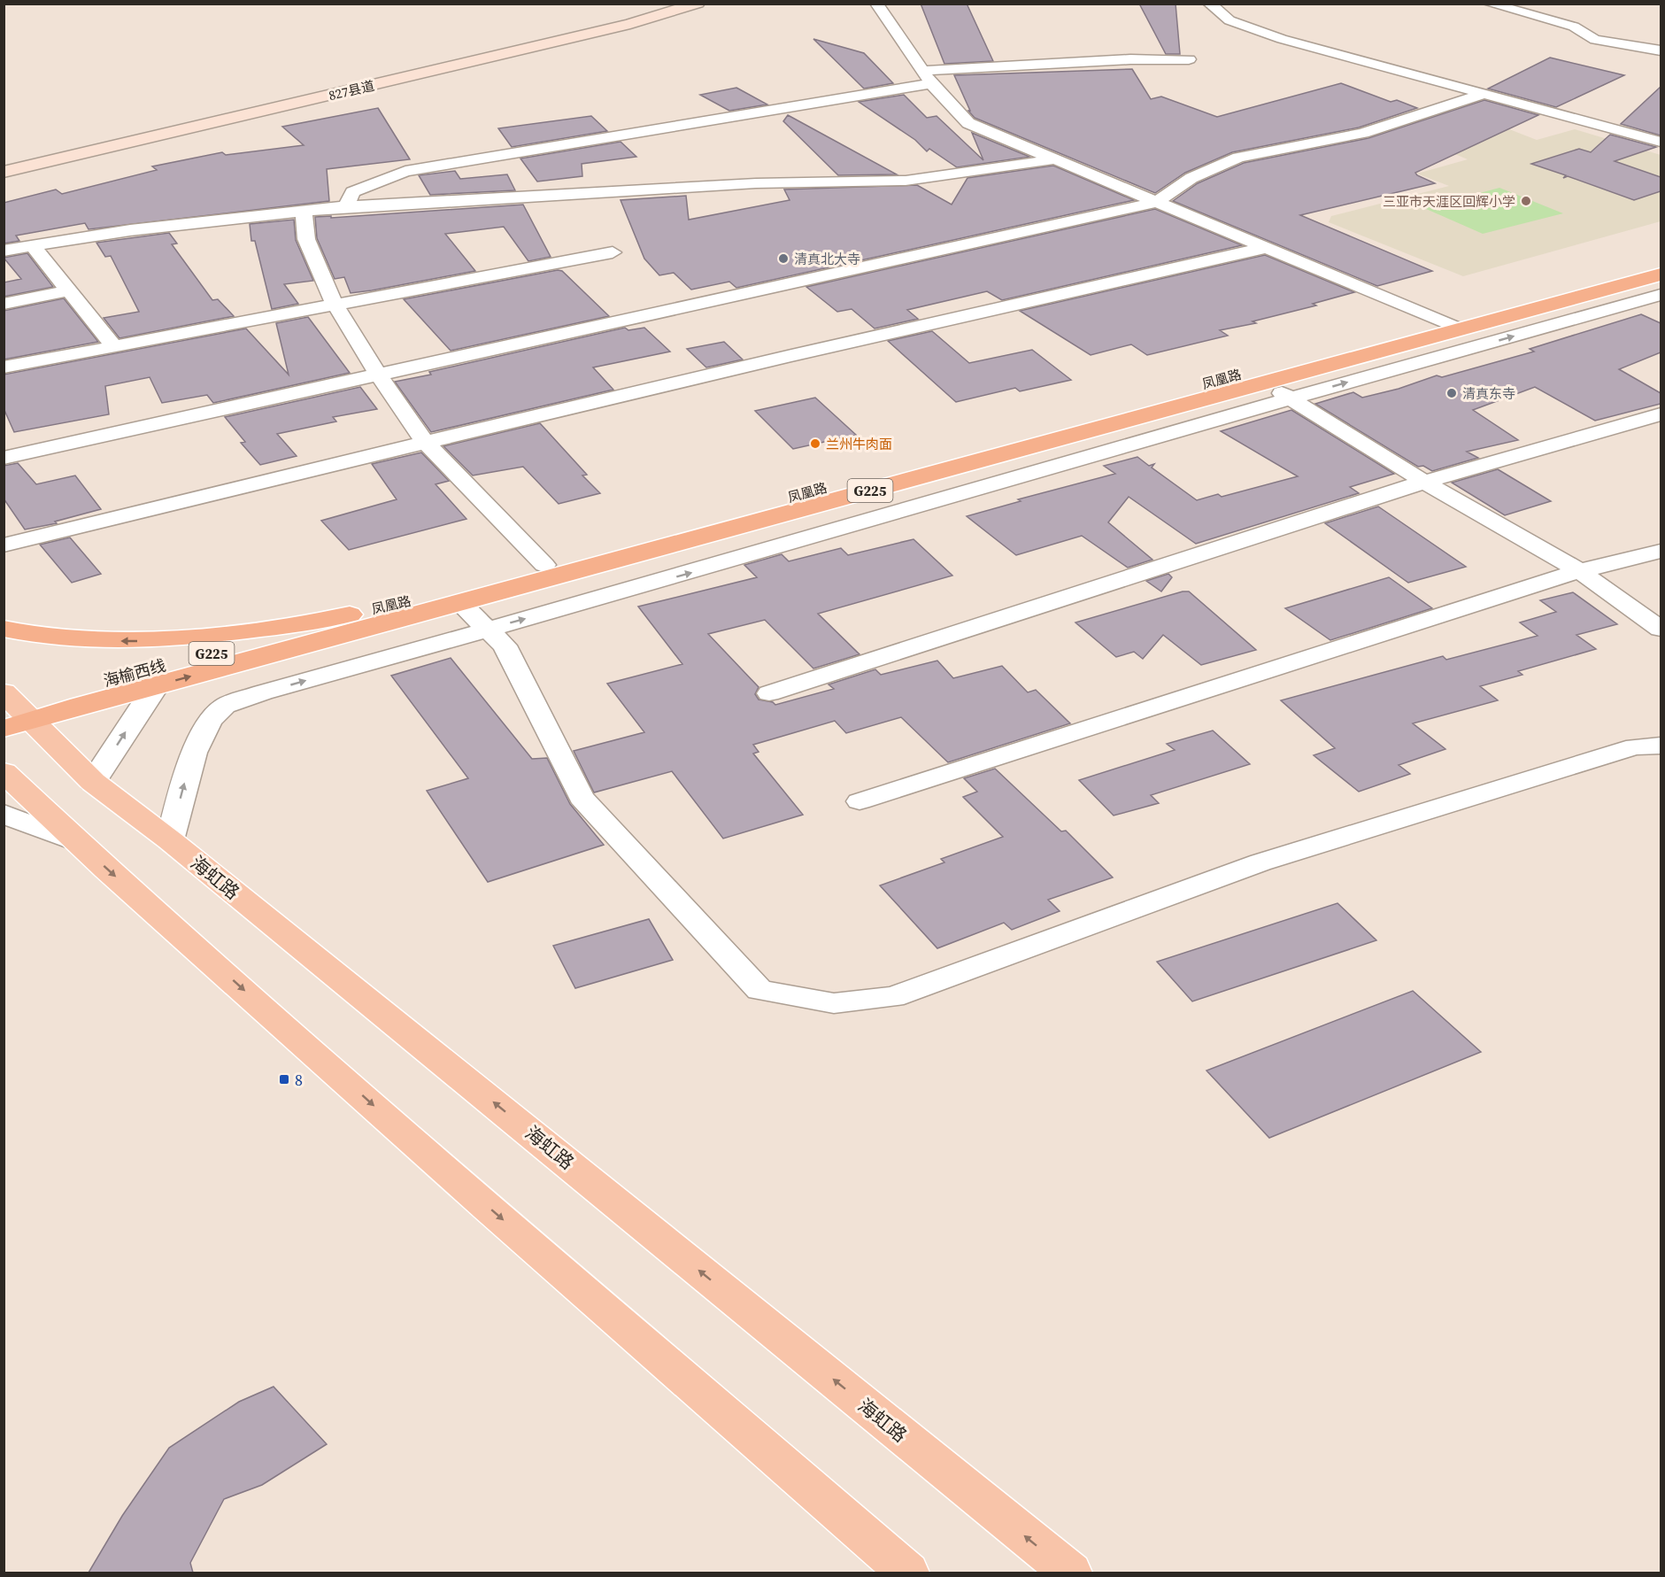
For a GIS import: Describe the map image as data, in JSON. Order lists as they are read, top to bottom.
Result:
{
  "streets": {
    "highway": ["凤凰路", "G225", "海榆西线"],
    "main road": ["827县道", "海虹路"]
  },
  "crossings": [
    ["凤凰路", "海榆西线"],
    ["凤凰路", "海虹路"],
    ["海榆西线", "海虹路"]
  ],
  "places": {
    "other": [
      "三亚市天涯区回辉小学",
      "清真北大寺",
      "清真东寺",
      "兰州牛肉面"
    ],
    "transit": ["8"]
  }
}
